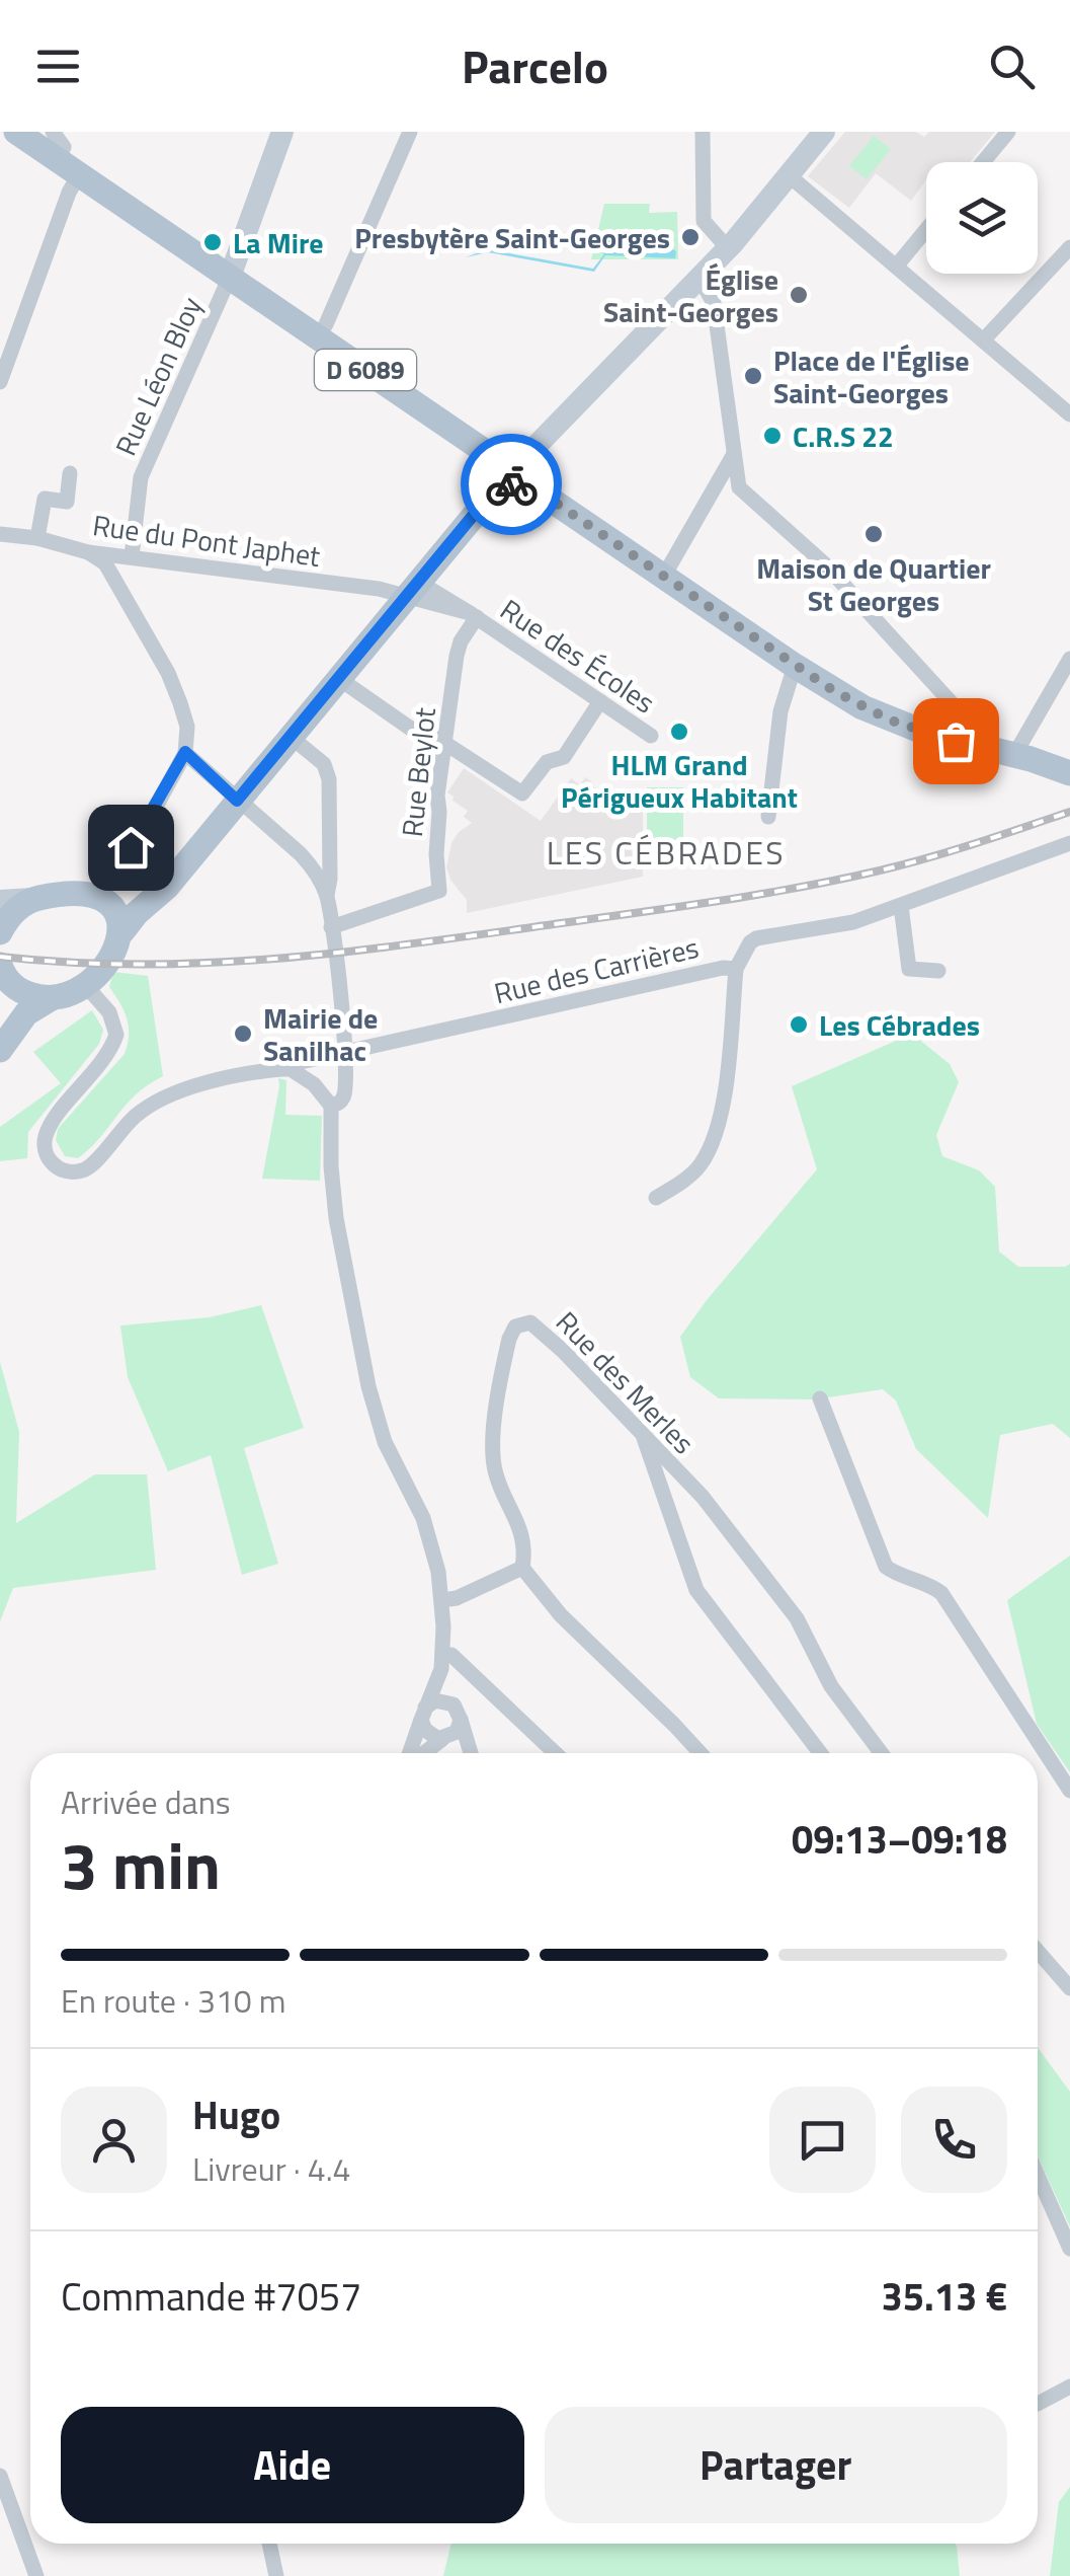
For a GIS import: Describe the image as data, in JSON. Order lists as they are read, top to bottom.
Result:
{
  "streets": {
    "main road": ["D 6089"],
    "street": [
      "Rue Léon Bloy",
      "Rue du Pont Japhet",
      "Rue des Écoles",
      "Rue Beylot",
      "Rue des Carrières",
      "Rue des Merles"
    ]
  },
  "crossings": [
    ["D 6089", "Rue Léon Bloy"],
    ["Rue Léon Bloy", "Rue du Pont Japhet"],
    ["Rue des Écoles", "Rue Beylot"]
  ],
  "districts": ["LES CÉBRADES"],
  "places": [
    "Presbytère Saint-Georges",
    "La Mire",
    "Église Saint-Georges",
    "Place de l'Église Saint-Georges",
    "C.R.S 22",
    "Maison de Quartier St Georges",
    "HLM Grand Périgueux Habitant",
    "Les Cébrades",
    "Mairie de Sanilhac"
  ],
  "page": {
    "header": "Parcelo",
    "heading": ["3 min", "Arrivée dans", "09:13–09:18"],
    "panel": [
      "Hugo",
      "Livreur · 4.4",
      "Commande #7057",
      "35.13 €"
    ],
    "bar": "En route · 310 m",
    "buttons": ["Aide", "Partager"]
  }
}
